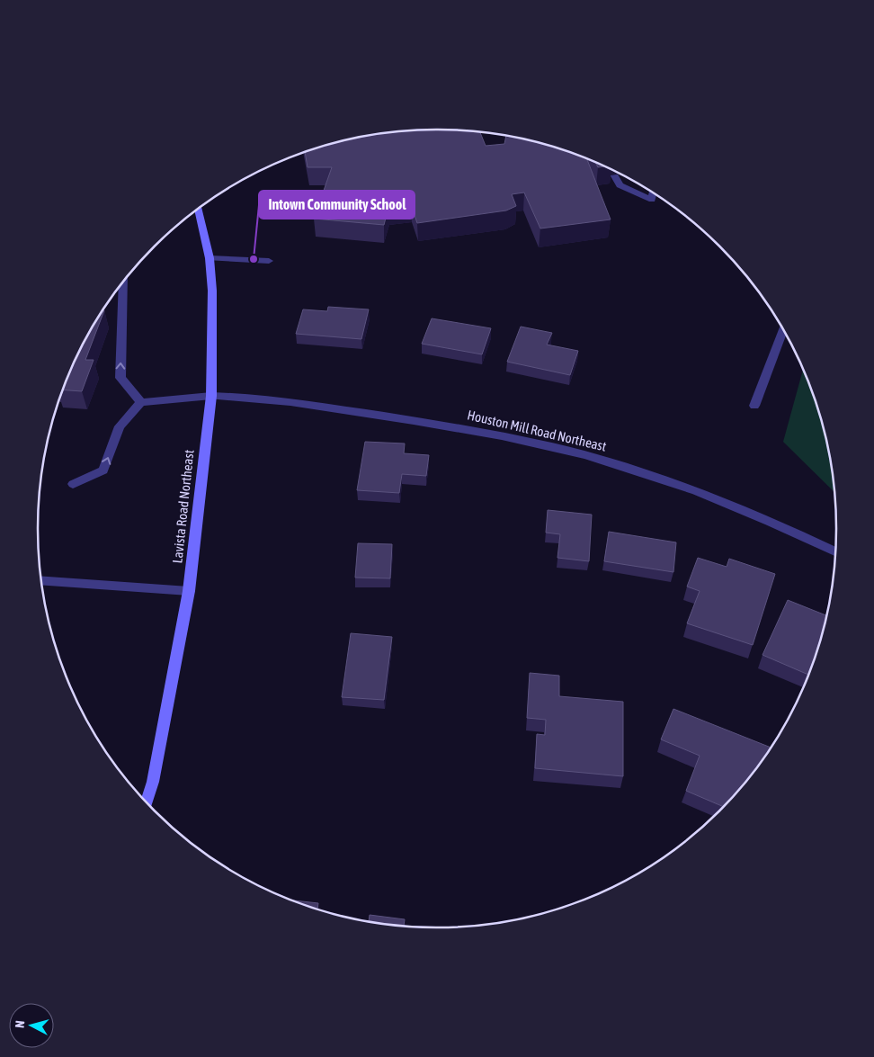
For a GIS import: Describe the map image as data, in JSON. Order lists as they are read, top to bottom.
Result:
{
  "streets": {
    "main road": ["Lavista Road Northeast"],
    "street": ["Houston Mill Road Northeast"]
  },
  "crossings": [
    ["Houston Mill Road Northeast", "Lavista Road Northeast"]
  ],
  "places": ["Intown Community School"],
  "north": "left"
}
